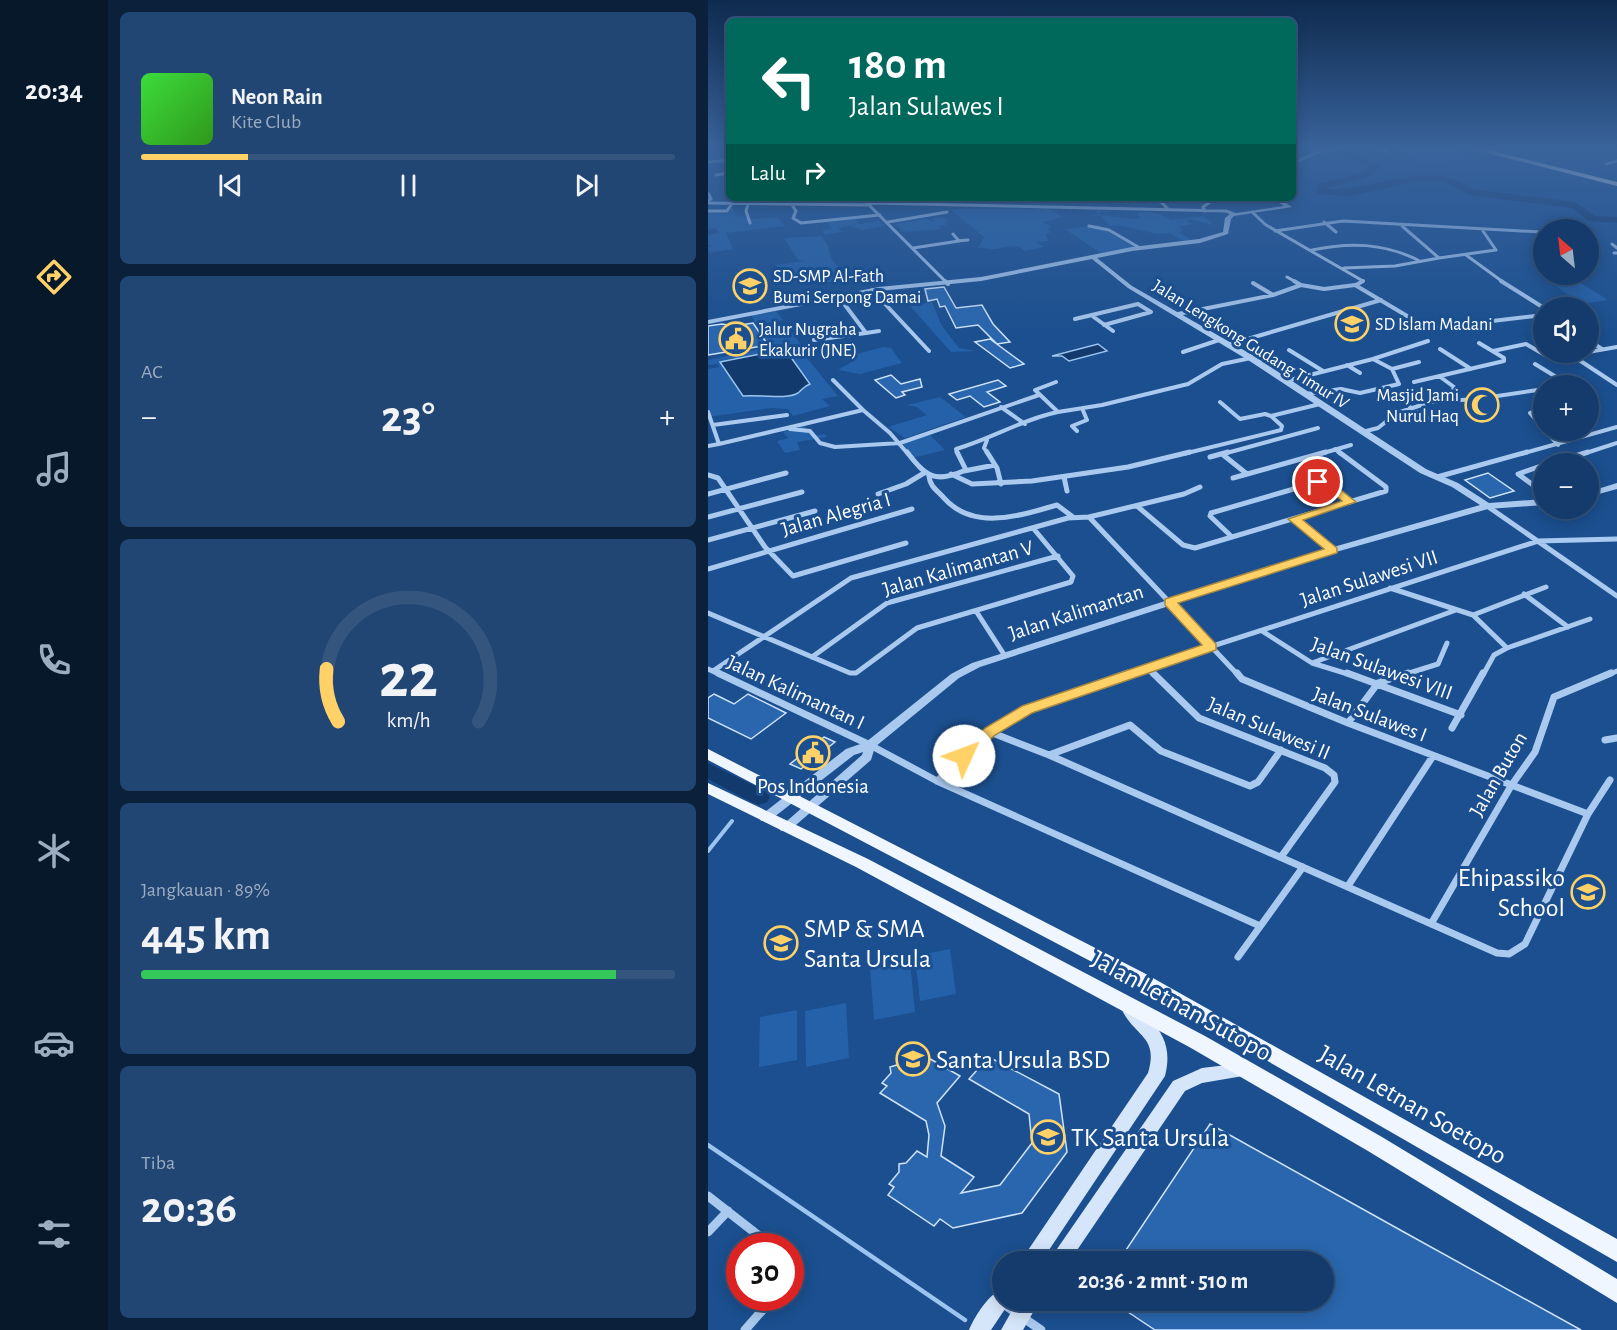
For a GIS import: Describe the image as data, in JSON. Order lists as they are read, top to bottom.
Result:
{
  "streets": {
    "main road": ["Jalan Letnan Sutopo", "Jalan Letnan Soetopo"],
    "street": [
      "Jalan Lengkong Gudang Timur IV",
      "Jalan Alegria I",
      "Jalan Kalimantan V",
      "Jalan Sulawesi VII",
      "Jalan Kalimantan",
      "Jalan Sulawesi VIII",
      "Jalan Kalimantan I",
      "Jalan Sulawes I",
      "Jalan Sulawesi II",
      "Jalan Buton"
    ]
  },
  "crossings": [
    ["Jalan Lengkong Gudang Timur IV", "Jalan Kalimantan"],
    ["Jalan Sulawesi VII", "Jalan Sulawesi VIII"],
    ["Jalan Sulawesi VII", "Jalan Kalimantan I"],
    ["Jalan Sulawesi VII", "Jalan Sulawes I"],
    ["Jalan Sulawesi VII", "Jalan Sulawesi II"],
    ["Jalan Kalimantan", "Jalan Kalimantan I"],
    ["Jalan Kalimantan", "Jalan Sulawes I"],
    ["Jalan Kalimantan", "Jalan Letnan Sutopo"],
    ["Jalan Kalimantan", "Jalan Letnan Soetopo"],
    ["Jalan Sulawes I", "Jalan Buton"]
  ],
  "places": {
    "school or university": [
      "SD-SMP Al-Fath Bumi Serpong Damai",
      "SD Islam Madani",
      "Ehipassiko School",
      "SMP & SMA Santa Ursula",
      "Santa Ursula BSD",
      "TK Santa Ursula"
    ],
    "public building": ["Jalur Nugraha Ekakurir (JNE)", "Pos Indonesia"],
    "mosque": ["Masjid Jami Nurul Haq"]
  },
  "north": "top left",
  "page": {
    "tabs": "20:34",
    "turn": ["180 m", "Jalan Sulawes I"],
    "song": ["Neon Rain", "Kite Club"],
    "then": "Lalu",
    "map_buttons": ["+", "−"],
    "tile": [
      "AC",
      ["Jangkauan · 89%", "445 km"],
      ["Tiba", "20:36"]
    ],
    "heat": ["−", "23°", "+"],
    "limit": "30",
    "trip": "20:36 · 2 mnt · 510 m",
    "gauge": ["22", "km/h"]
  }
}
